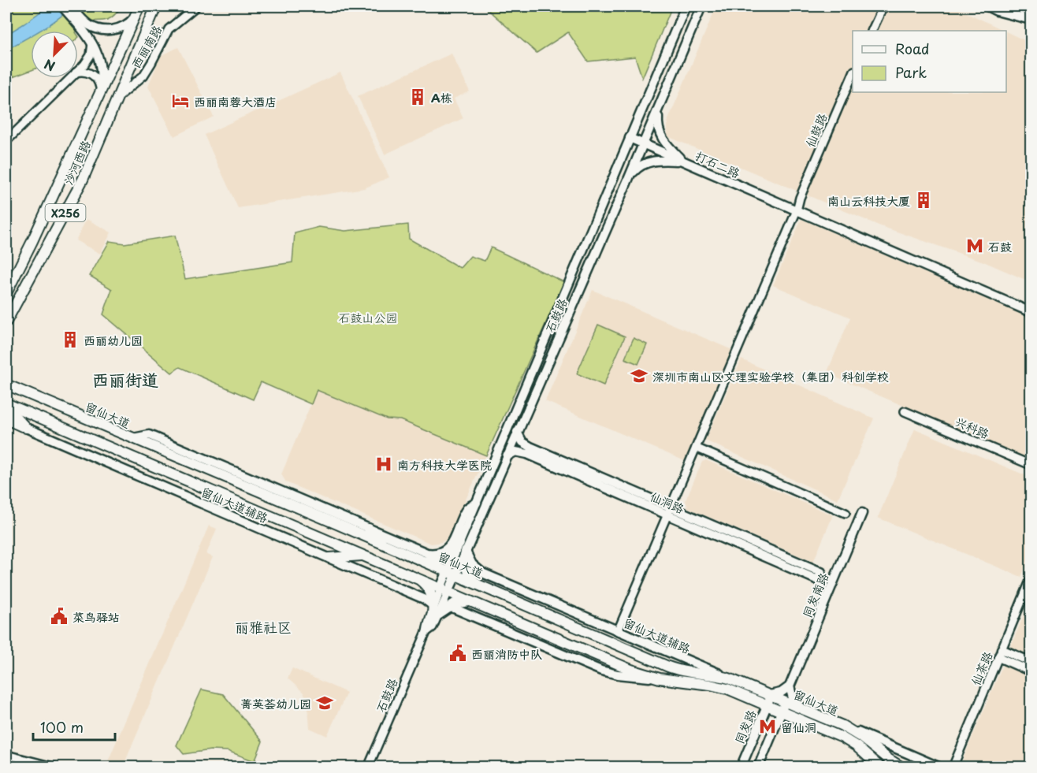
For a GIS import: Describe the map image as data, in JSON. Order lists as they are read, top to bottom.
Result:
{
  "streets": {
    "main road": [
      "沙河西路",
      "打石二路",
      "X256",
      "石鼓路",
      "留仙大道",
      "仙洞路",
      "留仙大道辅路",
      "同发南路",
      "同发路"
    ],
    "street": [
      "西丽南路",
      "仙鼓路",
      "兴科路",
      "仙茶路"
    ]
  },
  "crossings": [
    ["西丽南路", "沙河西路"],
    ["仙鼓路", "打石二路"],
    ["仙鼓路", "仙洞路"],
    ["仙鼓路", "留仙大道辅路"],
    ["打石二路", "石鼓路"],
    ["石鼓路", "留仙大道"],
    ["石鼓路", "仙洞路"],
    ["石鼓路", "留仙大道辅路"],
    ["留仙大道", "留仙大道辅路"],
    ["留仙大道", "同发路"]
  ],
  "districts": ["西丽街道", "丽雅社区"],
  "parks": ["石鼓山公园"],
  "places": {
    "building": ["A栋", "南山云科技大厦", "西丽幼儿园"],
    "hotel": ["西丽南蓉大酒店"],
    "metro station": ["石鼓", "留仙洞"],
    "school or university": ["深圳市南山区文理实验学校（集团）科创学校", "菁英荟幼儿园"],
    "hospital": ["南方科技大学医院"],
    "public building": ["菜鸟驿站", "西丽消防中队"]
  },
  "legend": ["Road", "Park"],
  "scale_bar": "100 m",
  "north": "bottom left"
}
